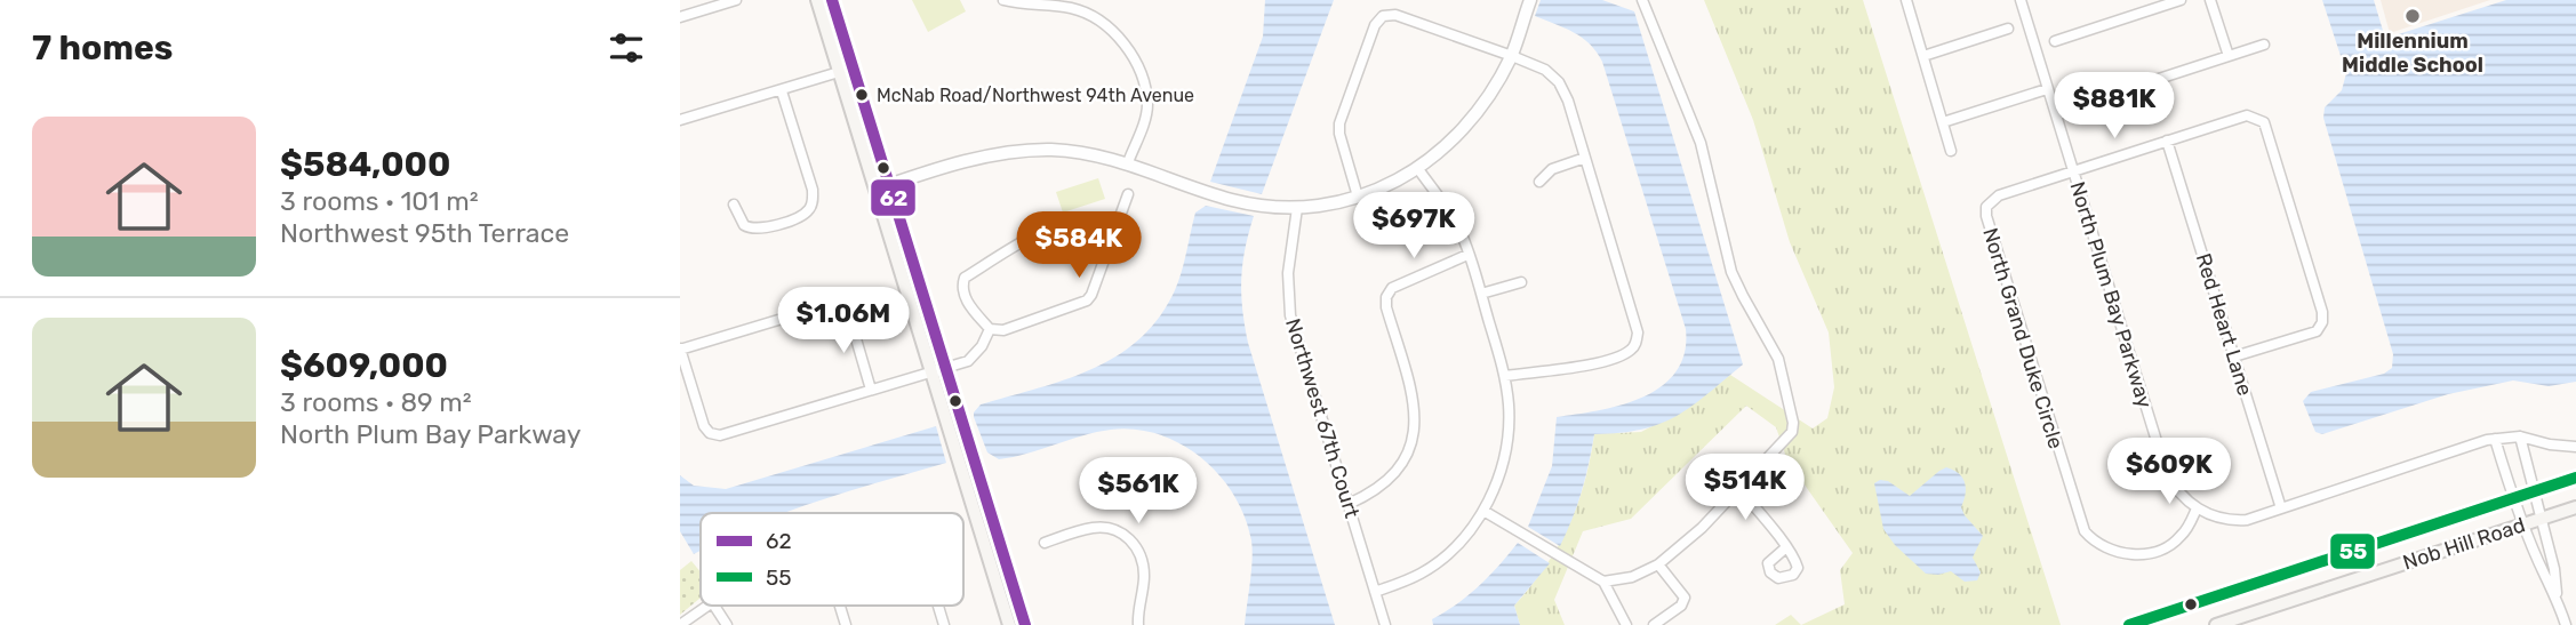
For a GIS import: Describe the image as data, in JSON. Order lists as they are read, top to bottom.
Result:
{
  "streets": {
    "main road": ["Nob Hill Road"],
    "street": [
      "North Plum Bay Parkway",
      "Red Heart Lane",
      "North Grand Duke Circle",
      "Northwest 67th Court"
    ]
  },
  "crossings": [
    ["North Plum Bay Parkway", "North Grand Duke Circle"],
    ["Red Heart Lane", "North Grand Duke Circle"]
  ],
  "places": ["Millennium Middle School", "McNab Road/Northwest 94th Avenue"],
  "lines": ["transit line 62", "transit line 55"],
  "legend": ["62", "55"],
  "page": {
    "heading": "7 homes",
    "price": [
      "$881K",
      "$697K",
      "$584K",
      "$1.06M",
      "$609K",
      "$514K",
      "$561K"
    ],
    "list": [
      {
        "name": "$584,000",
        "note": "3 rooms · 101 m² · Northwest 95th Terrace"
      },
      {
        "name": "$609,000",
        "note": "3 rooms · 89 m² · North Plum Bay Parkway"
      }
    ]
  }
}
